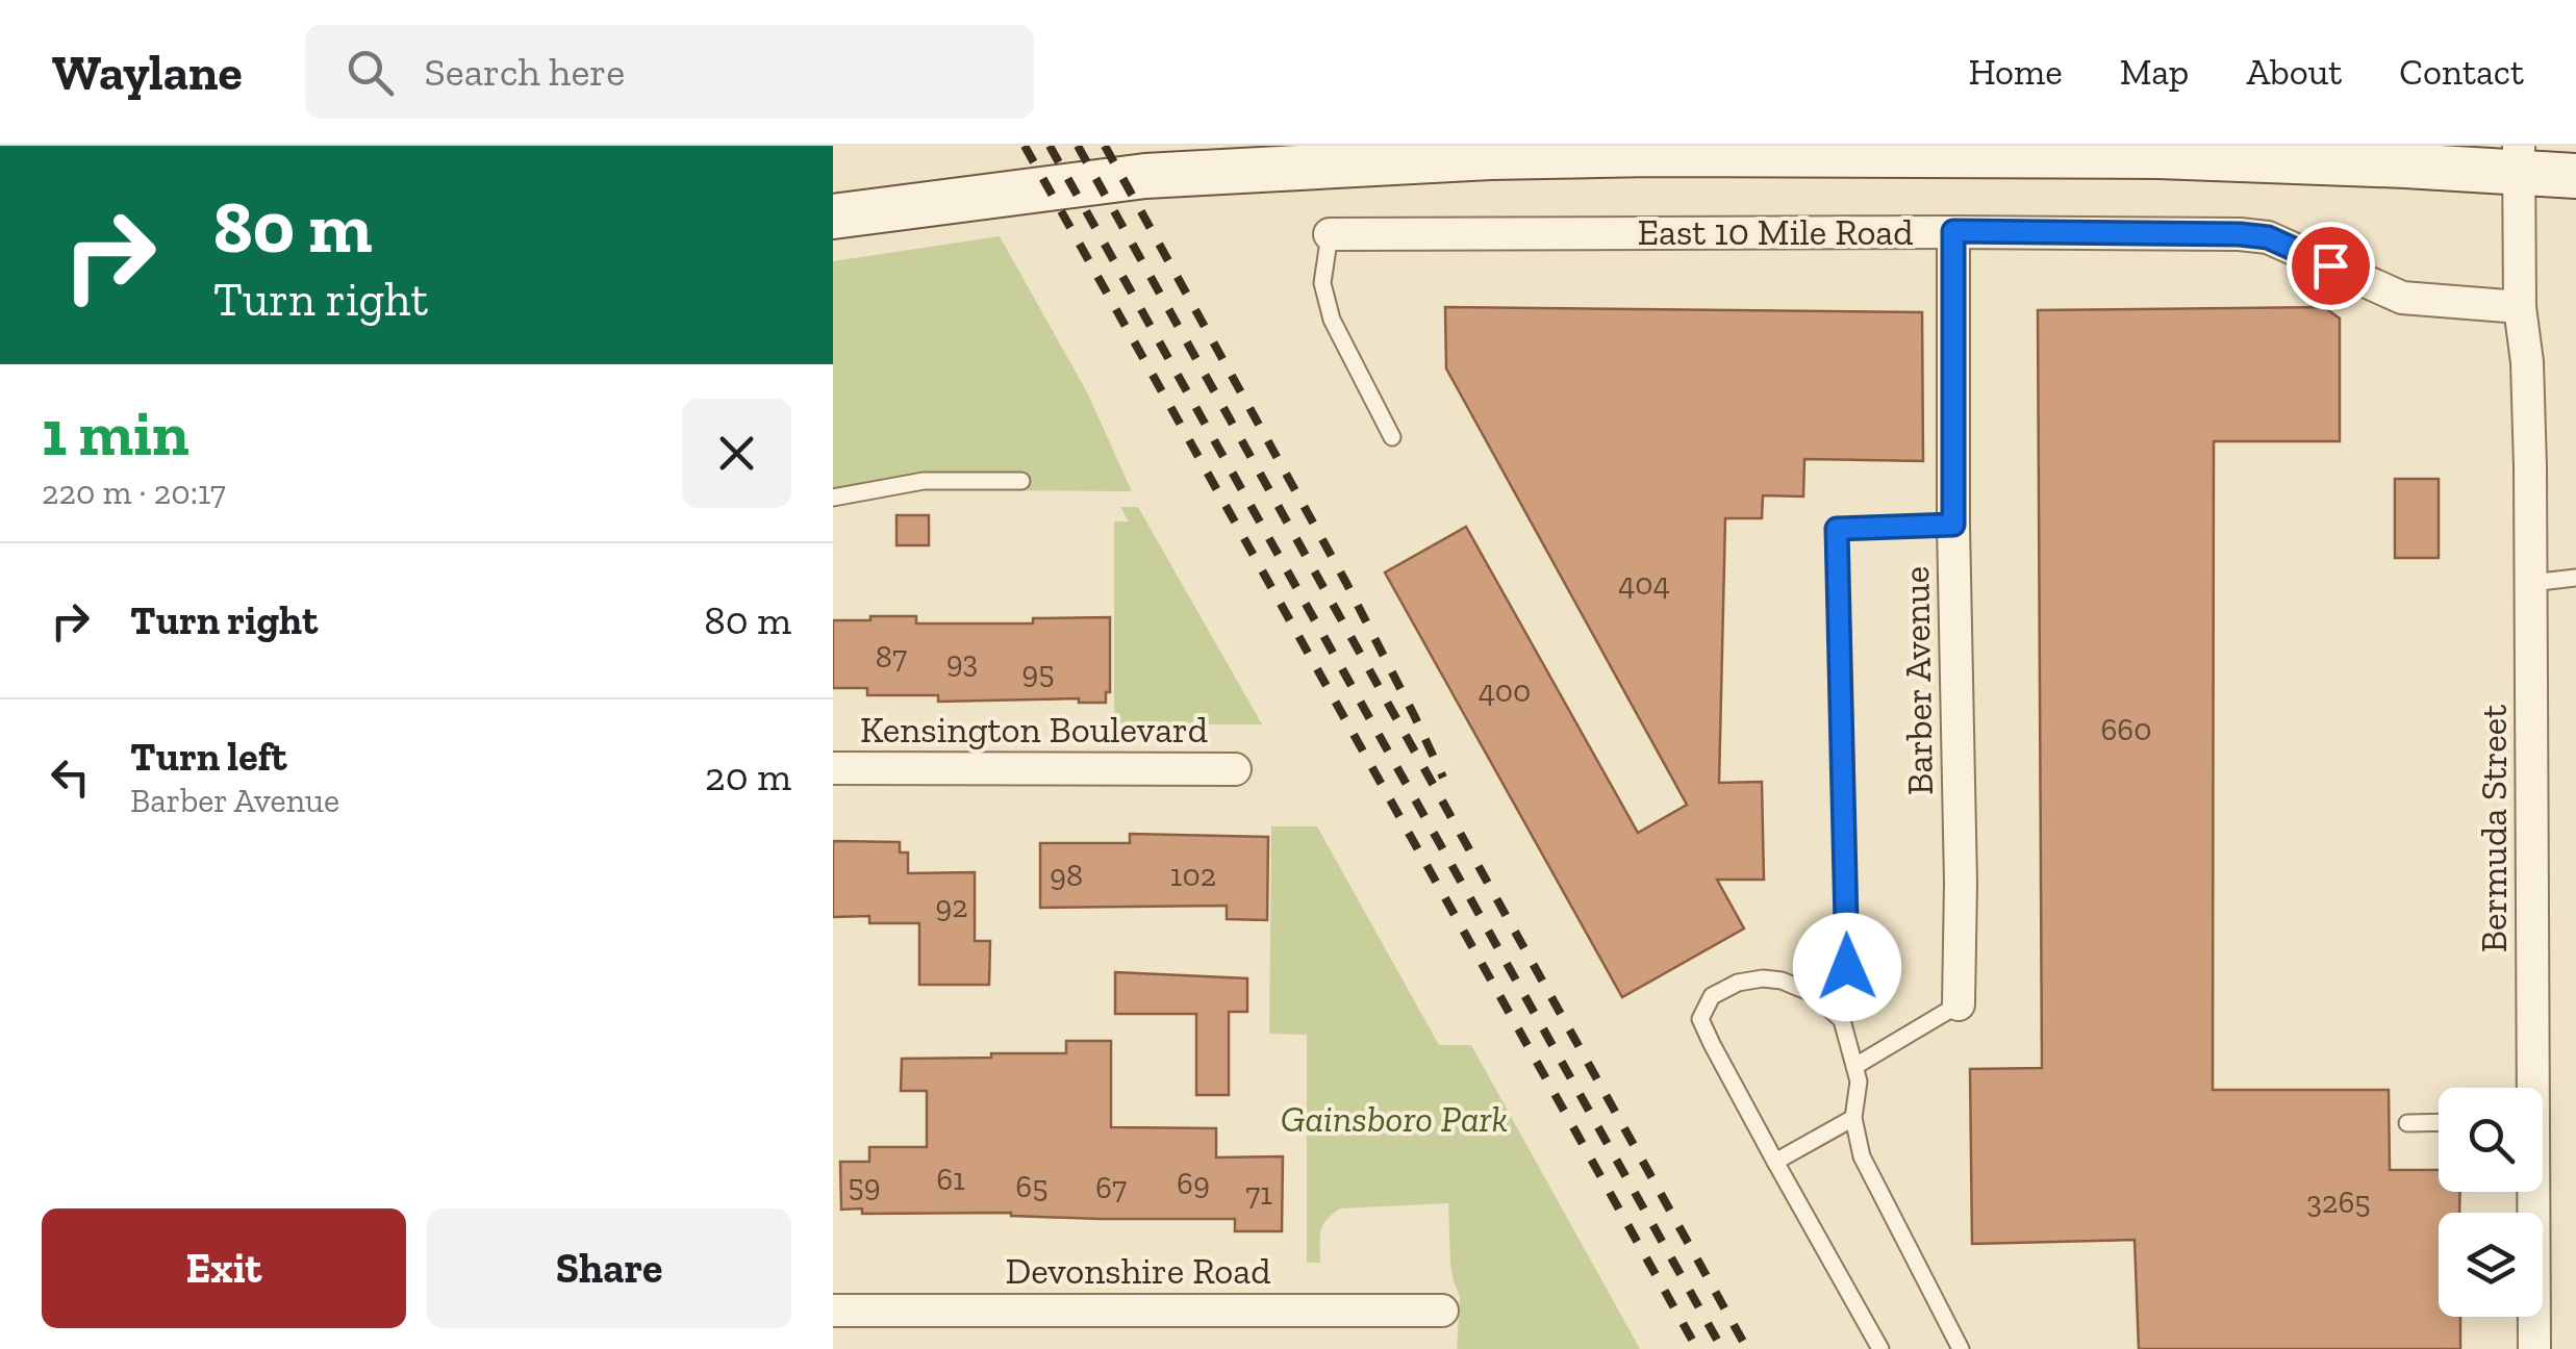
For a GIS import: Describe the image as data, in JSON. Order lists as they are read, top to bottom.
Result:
{
  "streets": {
    "street": [
      "East 10 Mile Road",
      "Barber Avenue",
      "Kensington Boulevard",
      "Bermuda Street",
      "Devonshire Road"
    ]
  },
  "crossings": [
    ["East 10 Mile Road", "Barber Avenue"],
    ["East 10 Mile Road", "Bermuda Street"]
  ],
  "parks": ["Gainsboro Park"],
  "house_numbers": [
    "404",
    "87",
    "93",
    "95",
    "400",
    "660",
    "98",
    "102",
    "92",
    "61",
    "69",
    "59",
    "65",
    "67",
    "71",
    "3265"
  ],
  "page": {
    "header": "Waylane",
    "search": "Search here",
    "nav": [
      "Home",
      "Map",
      "About",
      "Contact"
    ],
    "turn": ["80 m", "Turn right"],
    "heading": ["1 min", "220 m · 20:17"],
    "list": [
      {
        "name": "Turn right",
        "value": "80 m"
      },
      {
        "name": "Turn left",
        "note": "Barber Avenue",
        "value": "20 m"
      }
    ],
    "buttons": ["Exit", "Share"]
  }
}
